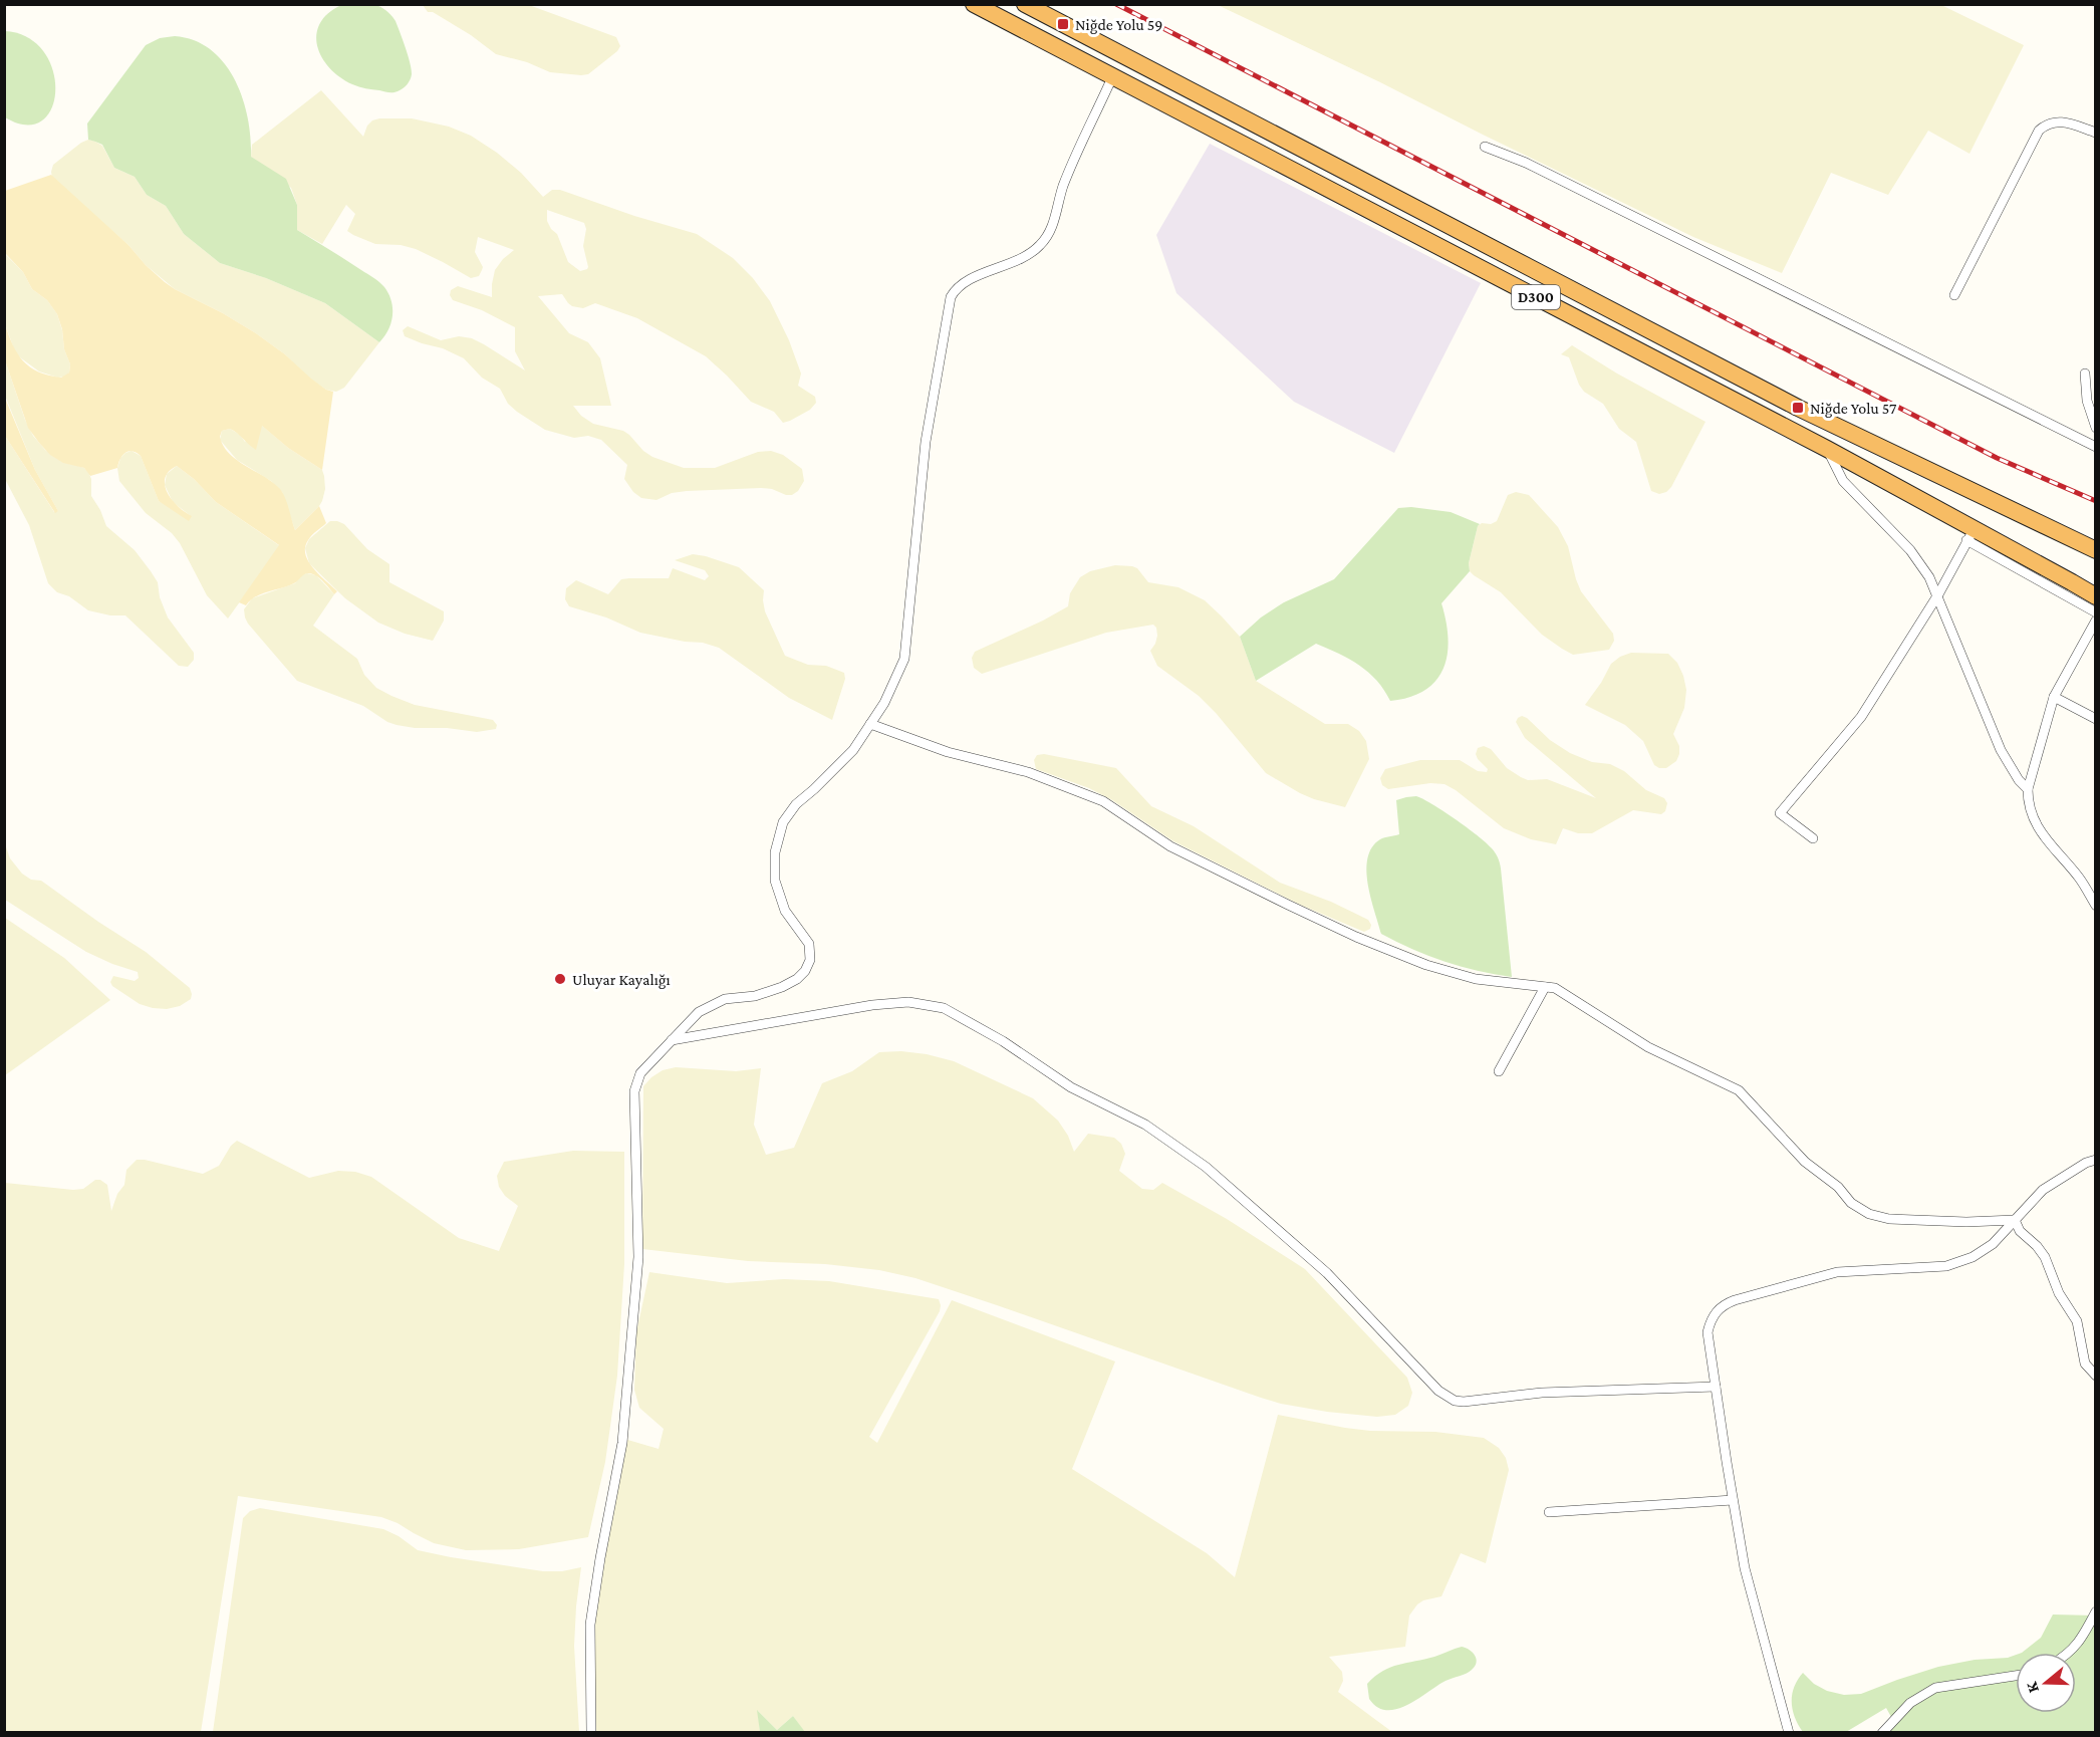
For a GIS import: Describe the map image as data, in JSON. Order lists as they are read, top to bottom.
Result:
{
  "streets": {
    "highway": ["D300"]
  },
  "places": {
    "transit": ["Niğde Yolu 59", "Niğde Yolu 57"],
    "other": ["Uluyar Kayalığı"]
  },
  "north": "left"
}
